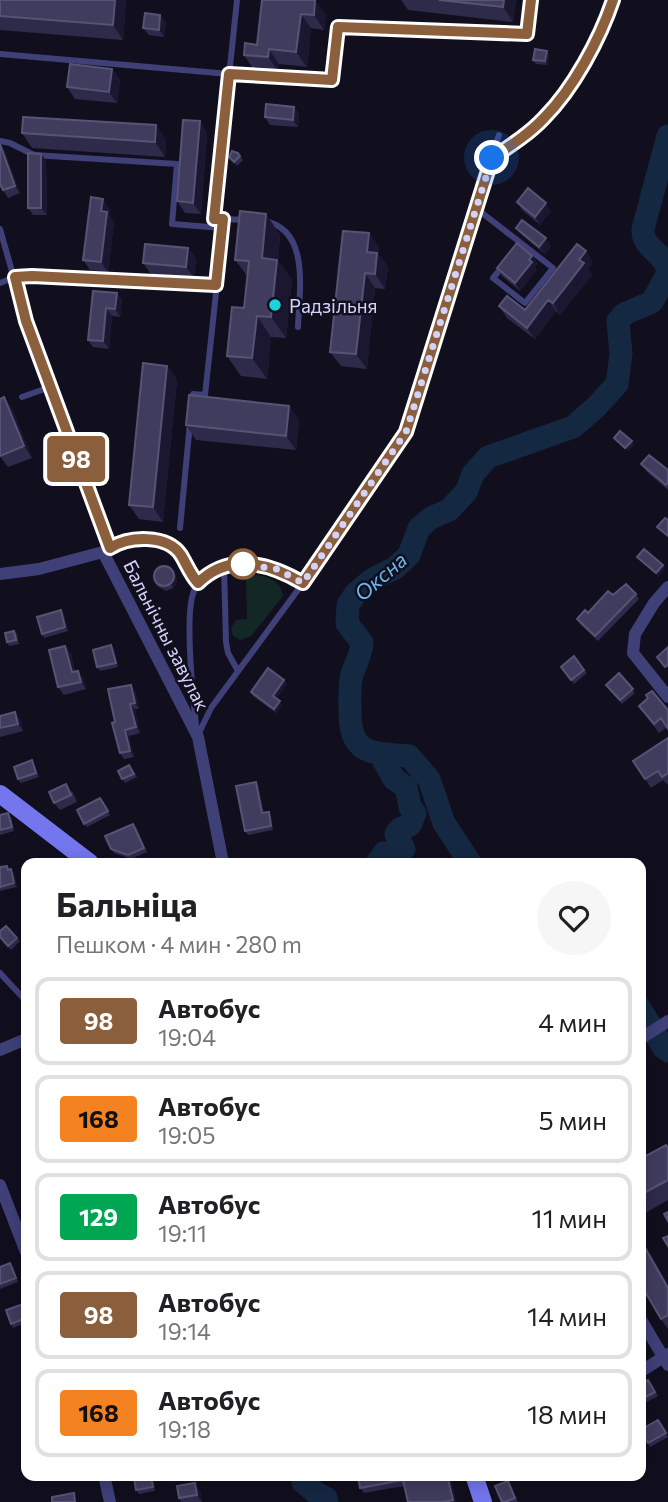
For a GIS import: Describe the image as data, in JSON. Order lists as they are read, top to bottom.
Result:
{
  "streets": {
    "street": ["Бальнічны завулак"]
  },
  "water": ["Оксна"],
  "places": ["Радзільня"],
  "lines": ["bus line 98"],
  "page": {
    "on_map": "98",
    "heading": ["Бальніца", "Пешком · 4 мин · 280 m"],
    "list": [
      {
        "mark": "98",
        "name": "Автобус",
        "note": "19:04",
        "value": "4 мин"
      },
      {
        "mark": "168",
        "name": "Автобус",
        "note": "19:05",
        "value": "5 мин"
      },
      {
        "mark": "129",
        "name": "Автобус",
        "note": "19:11",
        "value": "11 мин"
      },
      {
        "mark": "98",
        "name": "Автобус",
        "note": "19:14",
        "value": "14 мин"
      },
      {
        "mark": "168",
        "name": "Автобус",
        "note": "19:18",
        "value": "18 мин"
      }
    ]
  }
}
